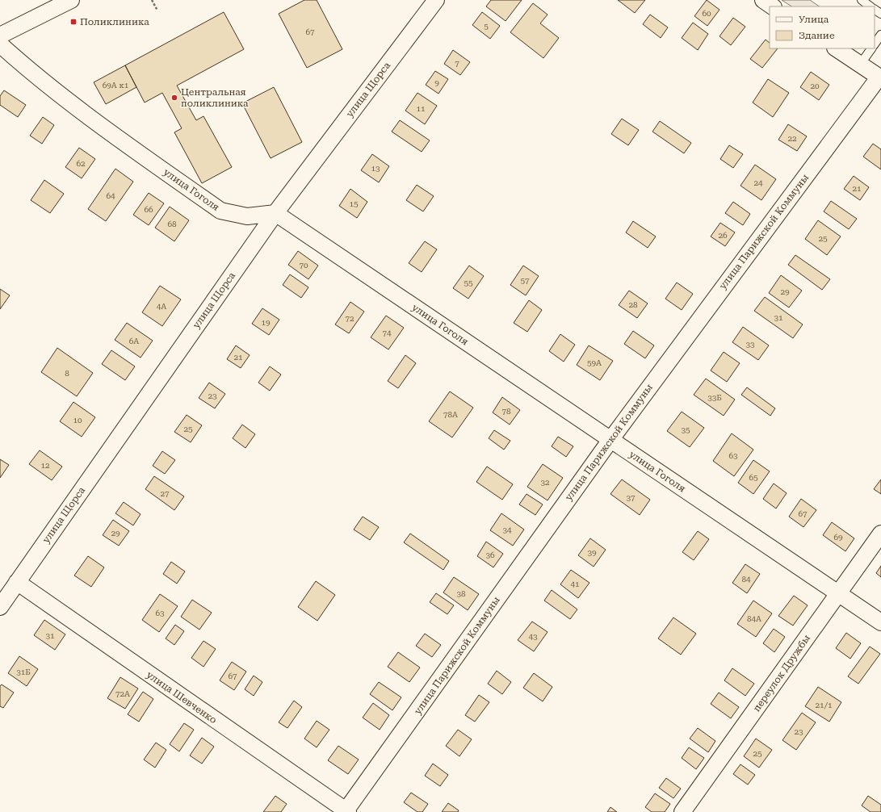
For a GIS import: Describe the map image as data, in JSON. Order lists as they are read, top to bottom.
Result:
{
  "streets": {
    "street": [
      "улица Щорса",
      "улица Гоголя",
      "улица Парижской Коммуны",
      "переулок Дружбы",
      "улица Шевченко"
    ]
  },
  "crossings": [
    ["улица Щорса", "улица Гоголя"],
    ["улица Щорса", "улица Шевченко"],
    ["улица Гоголя", "улица Парижской Коммуны"],
    ["улица Гоголя", "переулок Дружбы"],
    ["улица Парижской Коммуны", "улица Шевченко"]
  ],
  "places": {
    "transit": ["Поликлиника"],
    "other": ["Центральная поликлиника"]
  },
  "house_numbers": [
    "60",
    "5",
    "67",
    "7",
    "9",
    "69А к1",
    "20",
    "11",
    "22",
    "62",
    "13",
    "24",
    "21",
    "64",
    "15",
    "66",
    "68",
    "26",
    "25",
    "70",
    "57",
    "55",
    "29",
    "28",
    "4А",
    "31",
    "72",
    "19",
    "74",
    "6А",
    "33",
    "21",
    "59А",
    "8",
    "23",
    "33Б",
    "78",
    "78А",
    "10",
    "25",
    "35",
    "63",
    "12",
    "65",
    "32",
    "27",
    "37",
    "67",
    "34",
    "29",
    "69",
    "39",
    "36",
    "84",
    "41",
    "38",
    "63",
    "84А",
    "31",
    "43",
    "31Б",
    "67",
    "72А",
    "21/1",
    "23",
    "25"
  ],
  "legend": ["Улица", "Здание"]
}
